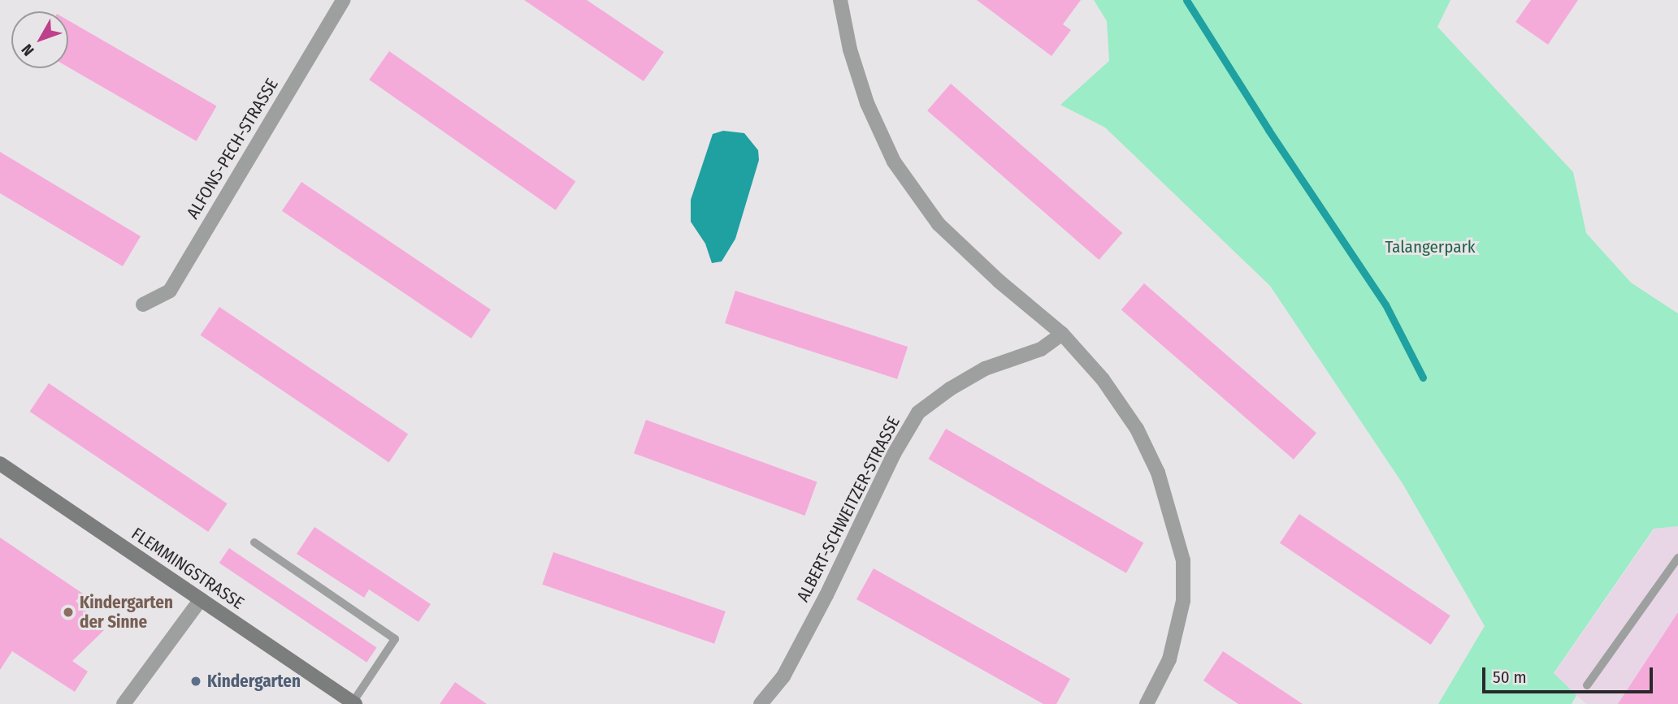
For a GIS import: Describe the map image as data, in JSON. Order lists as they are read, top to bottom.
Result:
{
  "streets": {
    "street": ["ALFONS-PECH-STRASSE", "ALBERT-SCHWEITZER-STRASSE", "FLEMMINGSTRASSE"]
  },
  "parks": ["Talangerpark"],
  "places": ["Kindergarten der Sinne", "Kindergarten"],
  "scale_bar": "50 m",
  "north": "bottom left"
}
